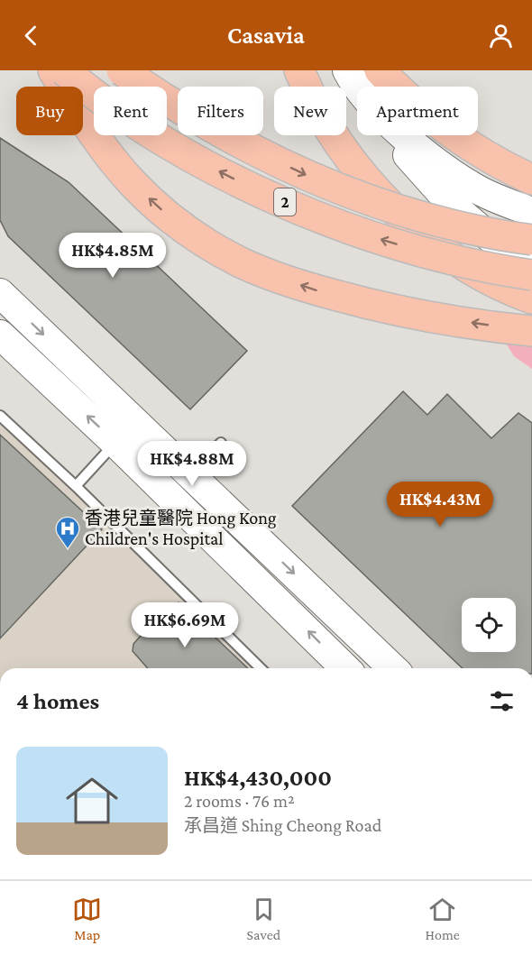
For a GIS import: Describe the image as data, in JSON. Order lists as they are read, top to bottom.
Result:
{
  "streets": {
    "highway": ["2"]
  },
  "places": {
    "hospital": ["香港兒童醫院 Hong Kong Children's Hospital"]
  },
  "page": {
    "header": "Casavia",
    "chip": [
      "Buy",
      "Rent",
      "Filters",
      "New",
      "Apartment"
    ],
    "price": [
      "HK$4.85M",
      "HK$4.88M",
      "HK$4.43M",
      "HK$6.69M"
    ],
    "heading": "4 homes",
    "list": [
      {
        "name": "HK$4,430,000",
        "note": "2 rooms · 76 m² · 承昌道 Shing Cheong Road"
      }
    ],
    "tabs": ["Map", "Saved", "Home"]
  }
}
